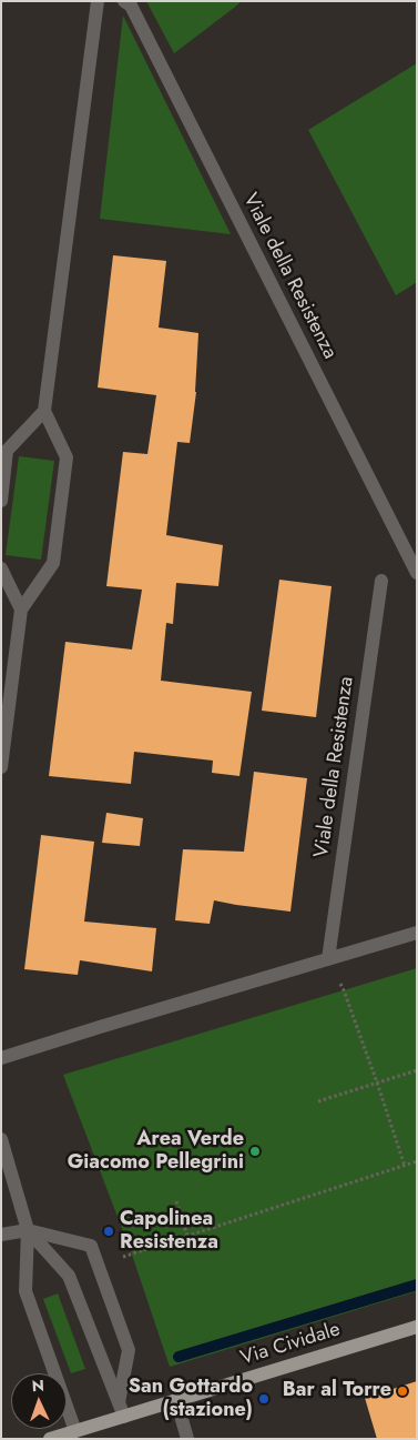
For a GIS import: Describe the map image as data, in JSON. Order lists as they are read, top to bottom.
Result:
{
  "streets": {
    "main road": ["Via Cividale"],
    "street": ["Viale della Resistenza"]
  },
  "places": [
    "Area Verde Giacomo Pellegrini",
    "Capolinea Resistenza",
    "Bar al Torre",
    "San Gottardo (stazione)"
  ],
  "north": "top"
}
